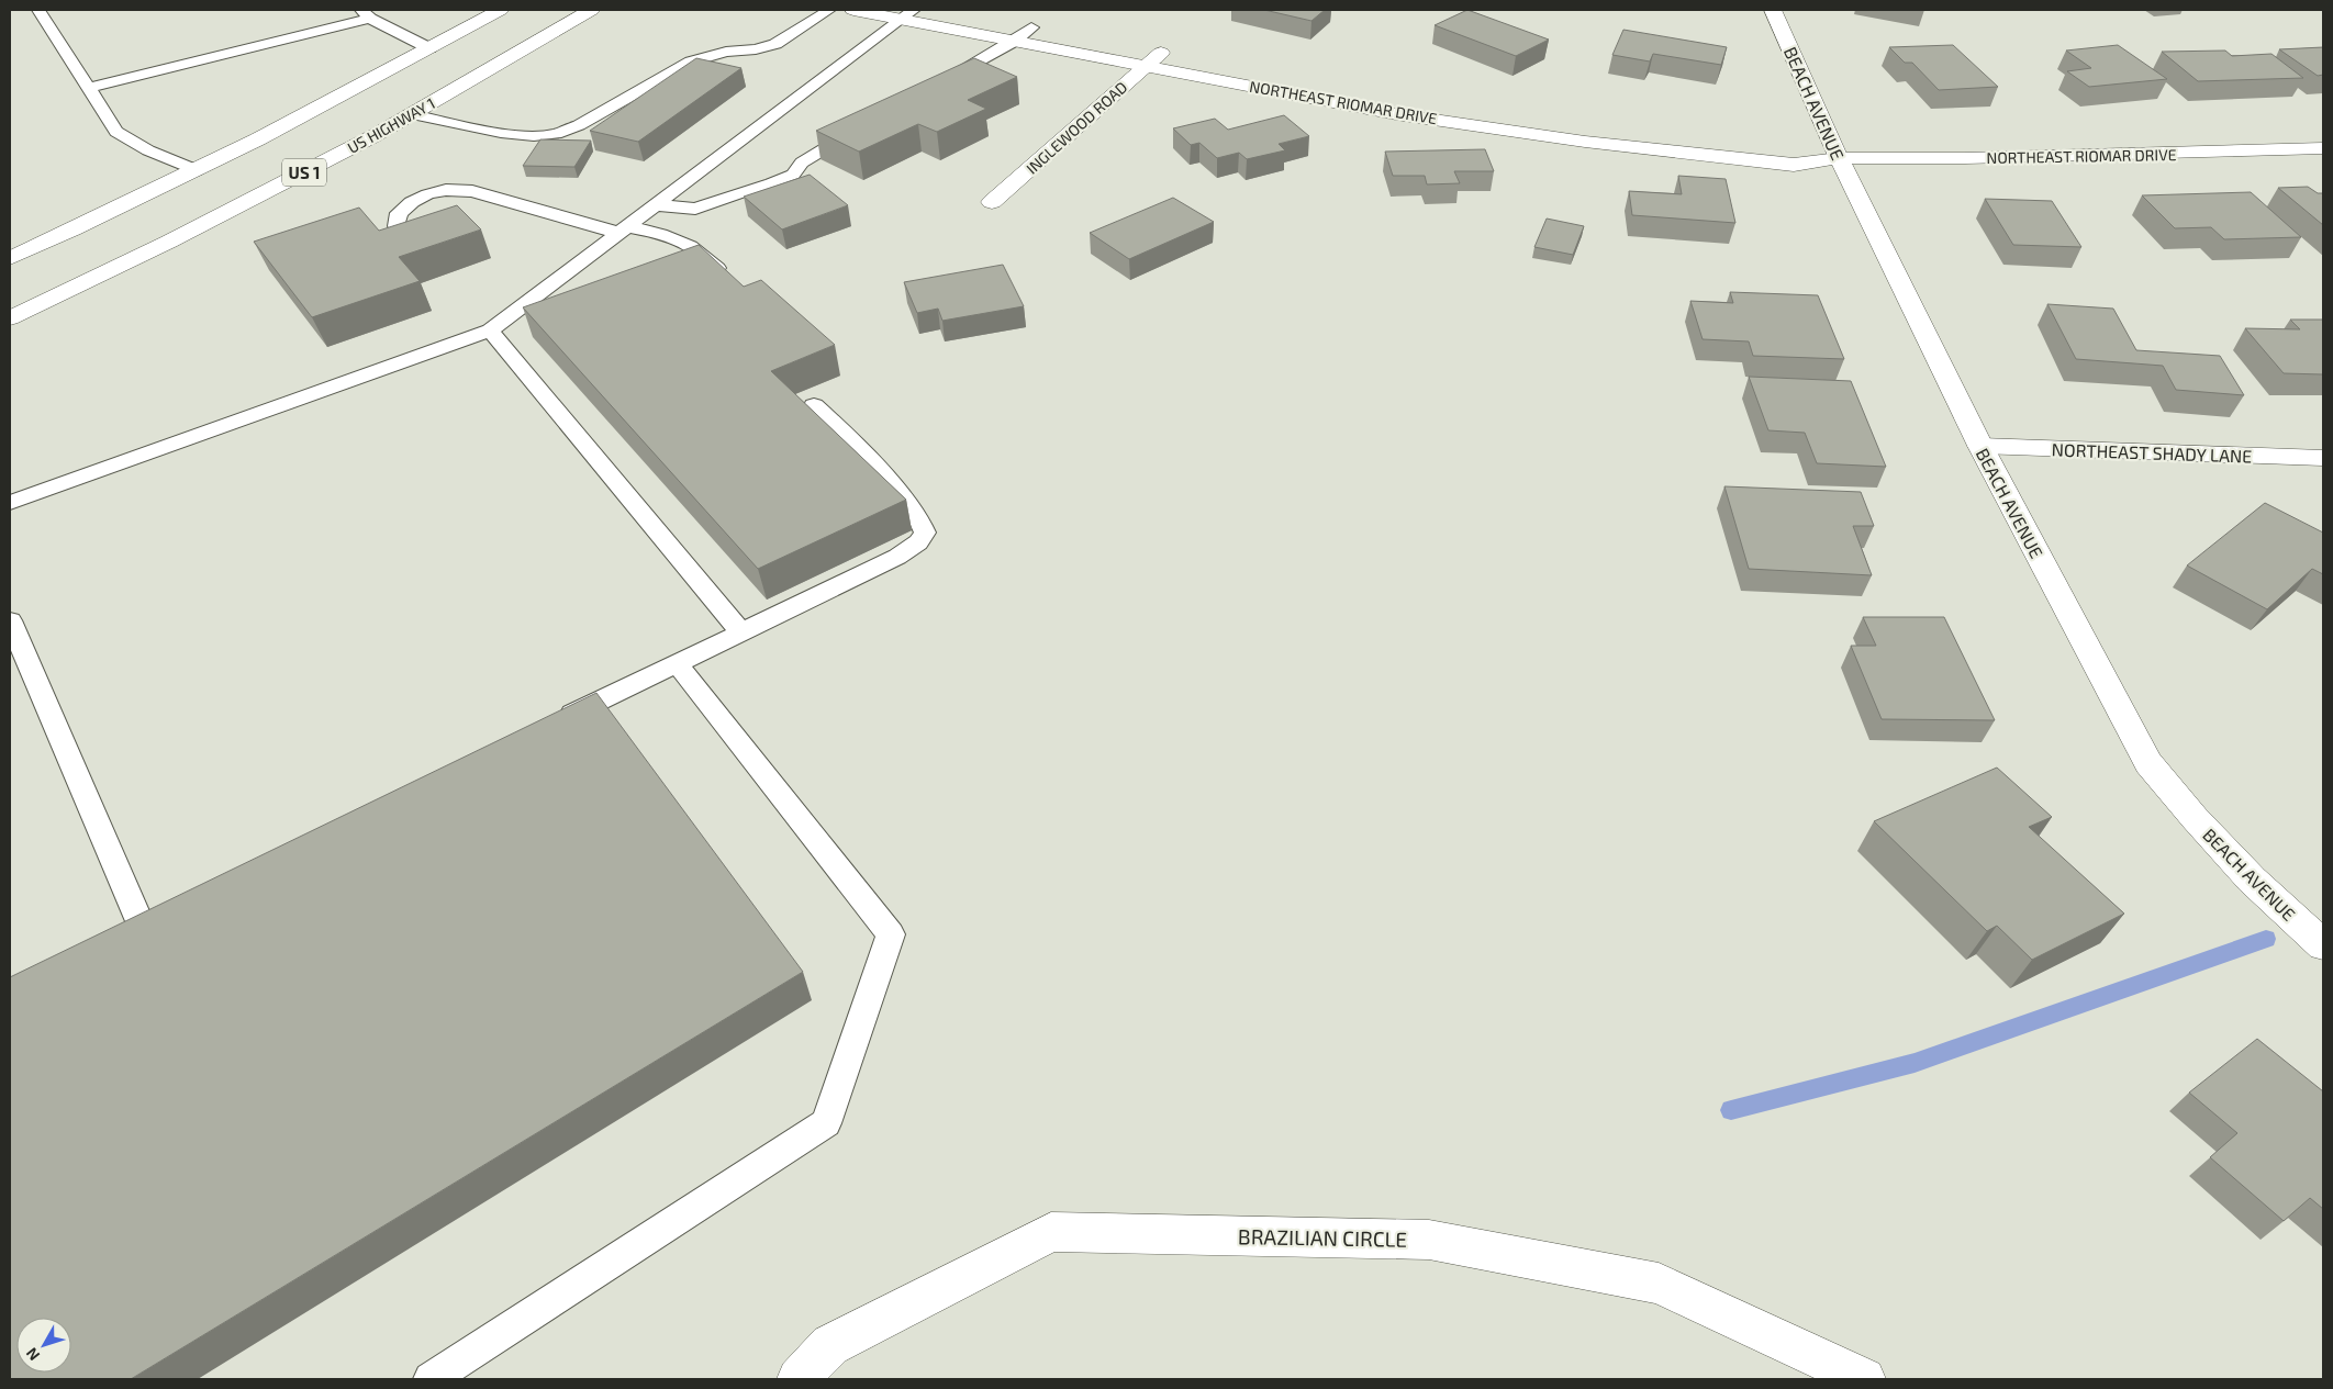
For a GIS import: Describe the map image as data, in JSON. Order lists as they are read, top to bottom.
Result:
{
  "streets": {
    "street": [
      "NORTHEAST RIOMAR DRIVE",
      "BEACH AVENUE",
      "US HIGHWAY 1",
      "INGLEWOOD ROAD",
      "US 1",
      "NORTHEAST SHADY LANE",
      "BRAZILIAN CIRCLE"
    ]
  },
  "crossings": [
    ["NORTHEAST RIOMAR DRIVE", "BEACH AVENUE"],
    ["NORTHEAST RIOMAR DRIVE", "INGLEWOOD ROAD"],
    ["BEACH AVENUE", "NORTHEAST SHADY LANE"]
  ],
  "north": "bottom left"
}
